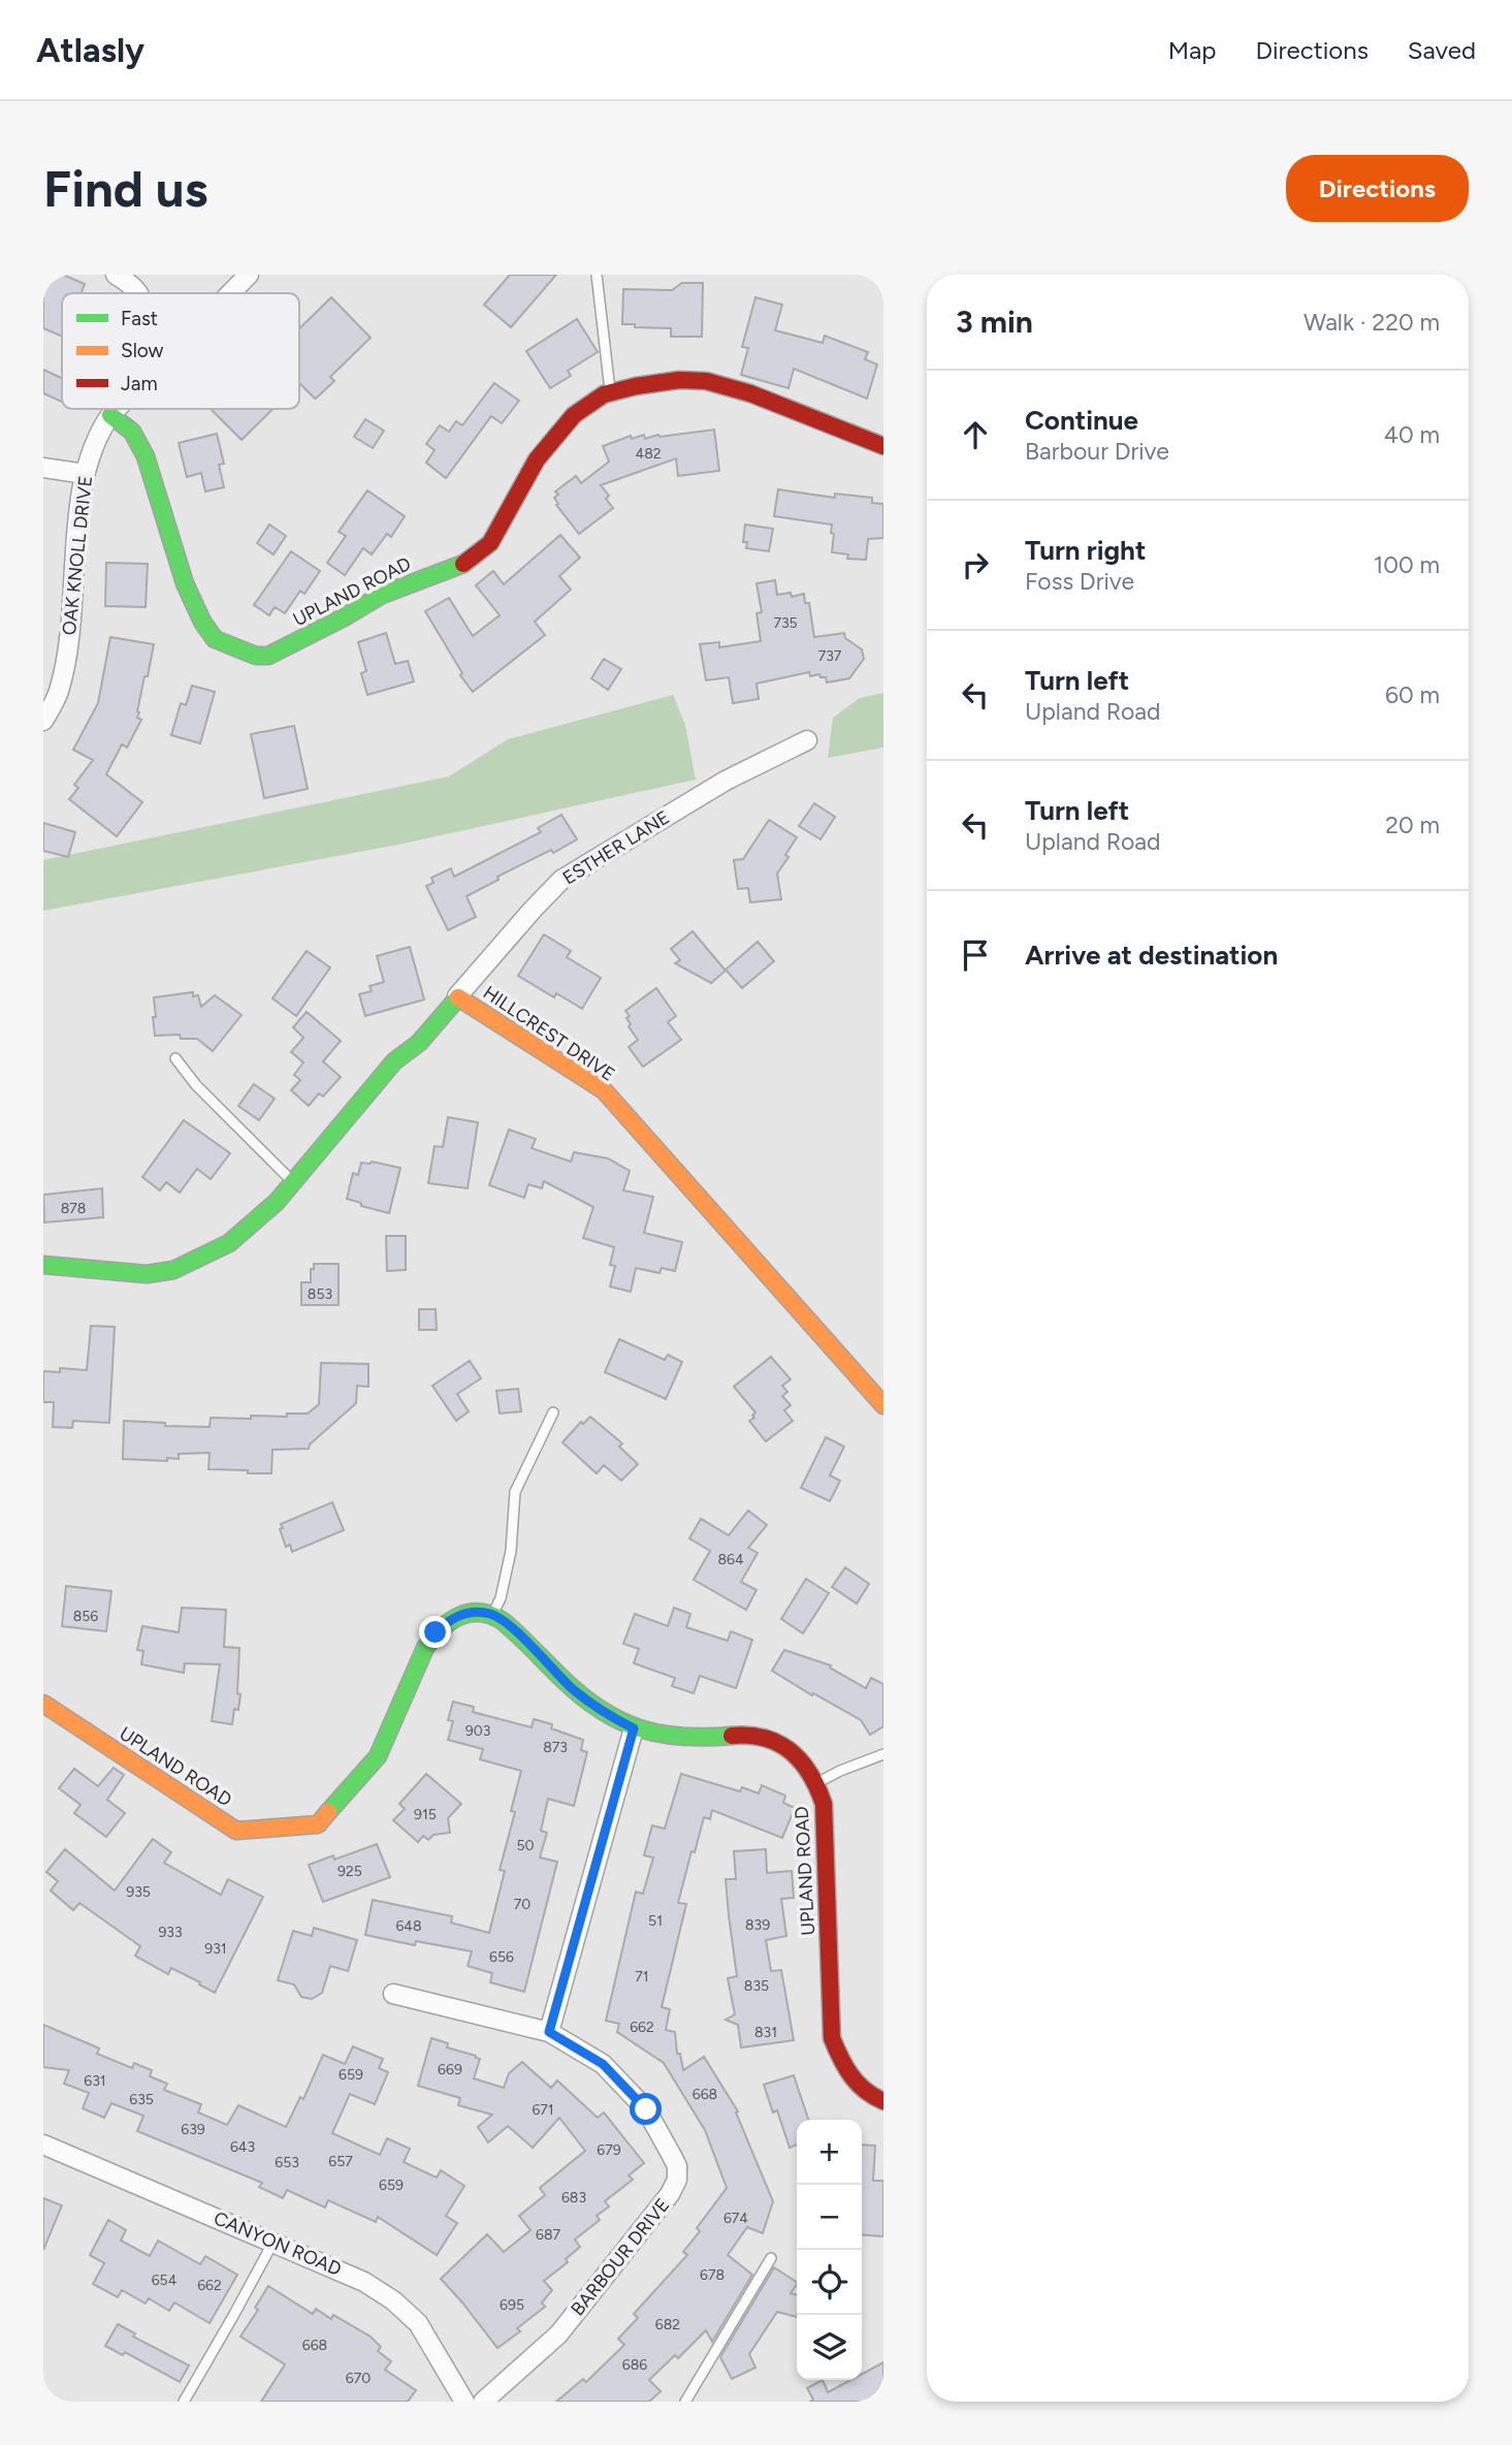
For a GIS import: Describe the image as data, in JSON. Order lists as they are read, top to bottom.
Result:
{
  "streets": {
    "street": [
      "OAK KNOLL DRIVE",
      "UPLAND ROAD",
      "ESTHER LANE",
      "HILLCREST DRIVE",
      "CANYON ROAD",
      "BARBOUR DRIVE"
    ]
  },
  "crossings": [
    ["OAK KNOLL DRIVE", "UPLAND ROAD"],
    ["ESTHER LANE", "HILLCREST DRIVE"]
  ],
  "house_numbers": [
    "482",
    "735",
    "737",
    "878",
    "853",
    "864",
    "856",
    "903",
    "873",
    "915",
    "50",
    "925",
    "935",
    "70",
    "51",
    "839",
    "648",
    "933",
    "931",
    "656",
    "71",
    "835",
    "662",
    "831",
    "669",
    "659",
    "631",
    "668",
    "635",
    "671",
    "639",
    "643",
    "679",
    "657",
    "653",
    "659",
    "683",
    "674",
    "687",
    "678",
    "654",
    "662",
    "695",
    "682",
    "668",
    "686",
    "670"
  ],
  "legend": ["Fast", "Slow", "Jam"],
  "page": {
    "header": "Atlasly",
    "nav": ["Map", "Directions", "Saved"],
    "buttons": "Directions",
    "title": "Find us",
    "heading": ["3 min", "Walk · 220 m"],
    "list": [
      ["Continue", "Barbour Drive", "40 m"],
      ["Turn right", "Foss Drive", "100 m"],
      ["Turn left", "Upland Road", "60 m"],
      ["Turn left", "Upland Road", "20 m"],
      "Arrive at destination"
    ],
    "map_buttons": ["+", "−"]
  }
}
